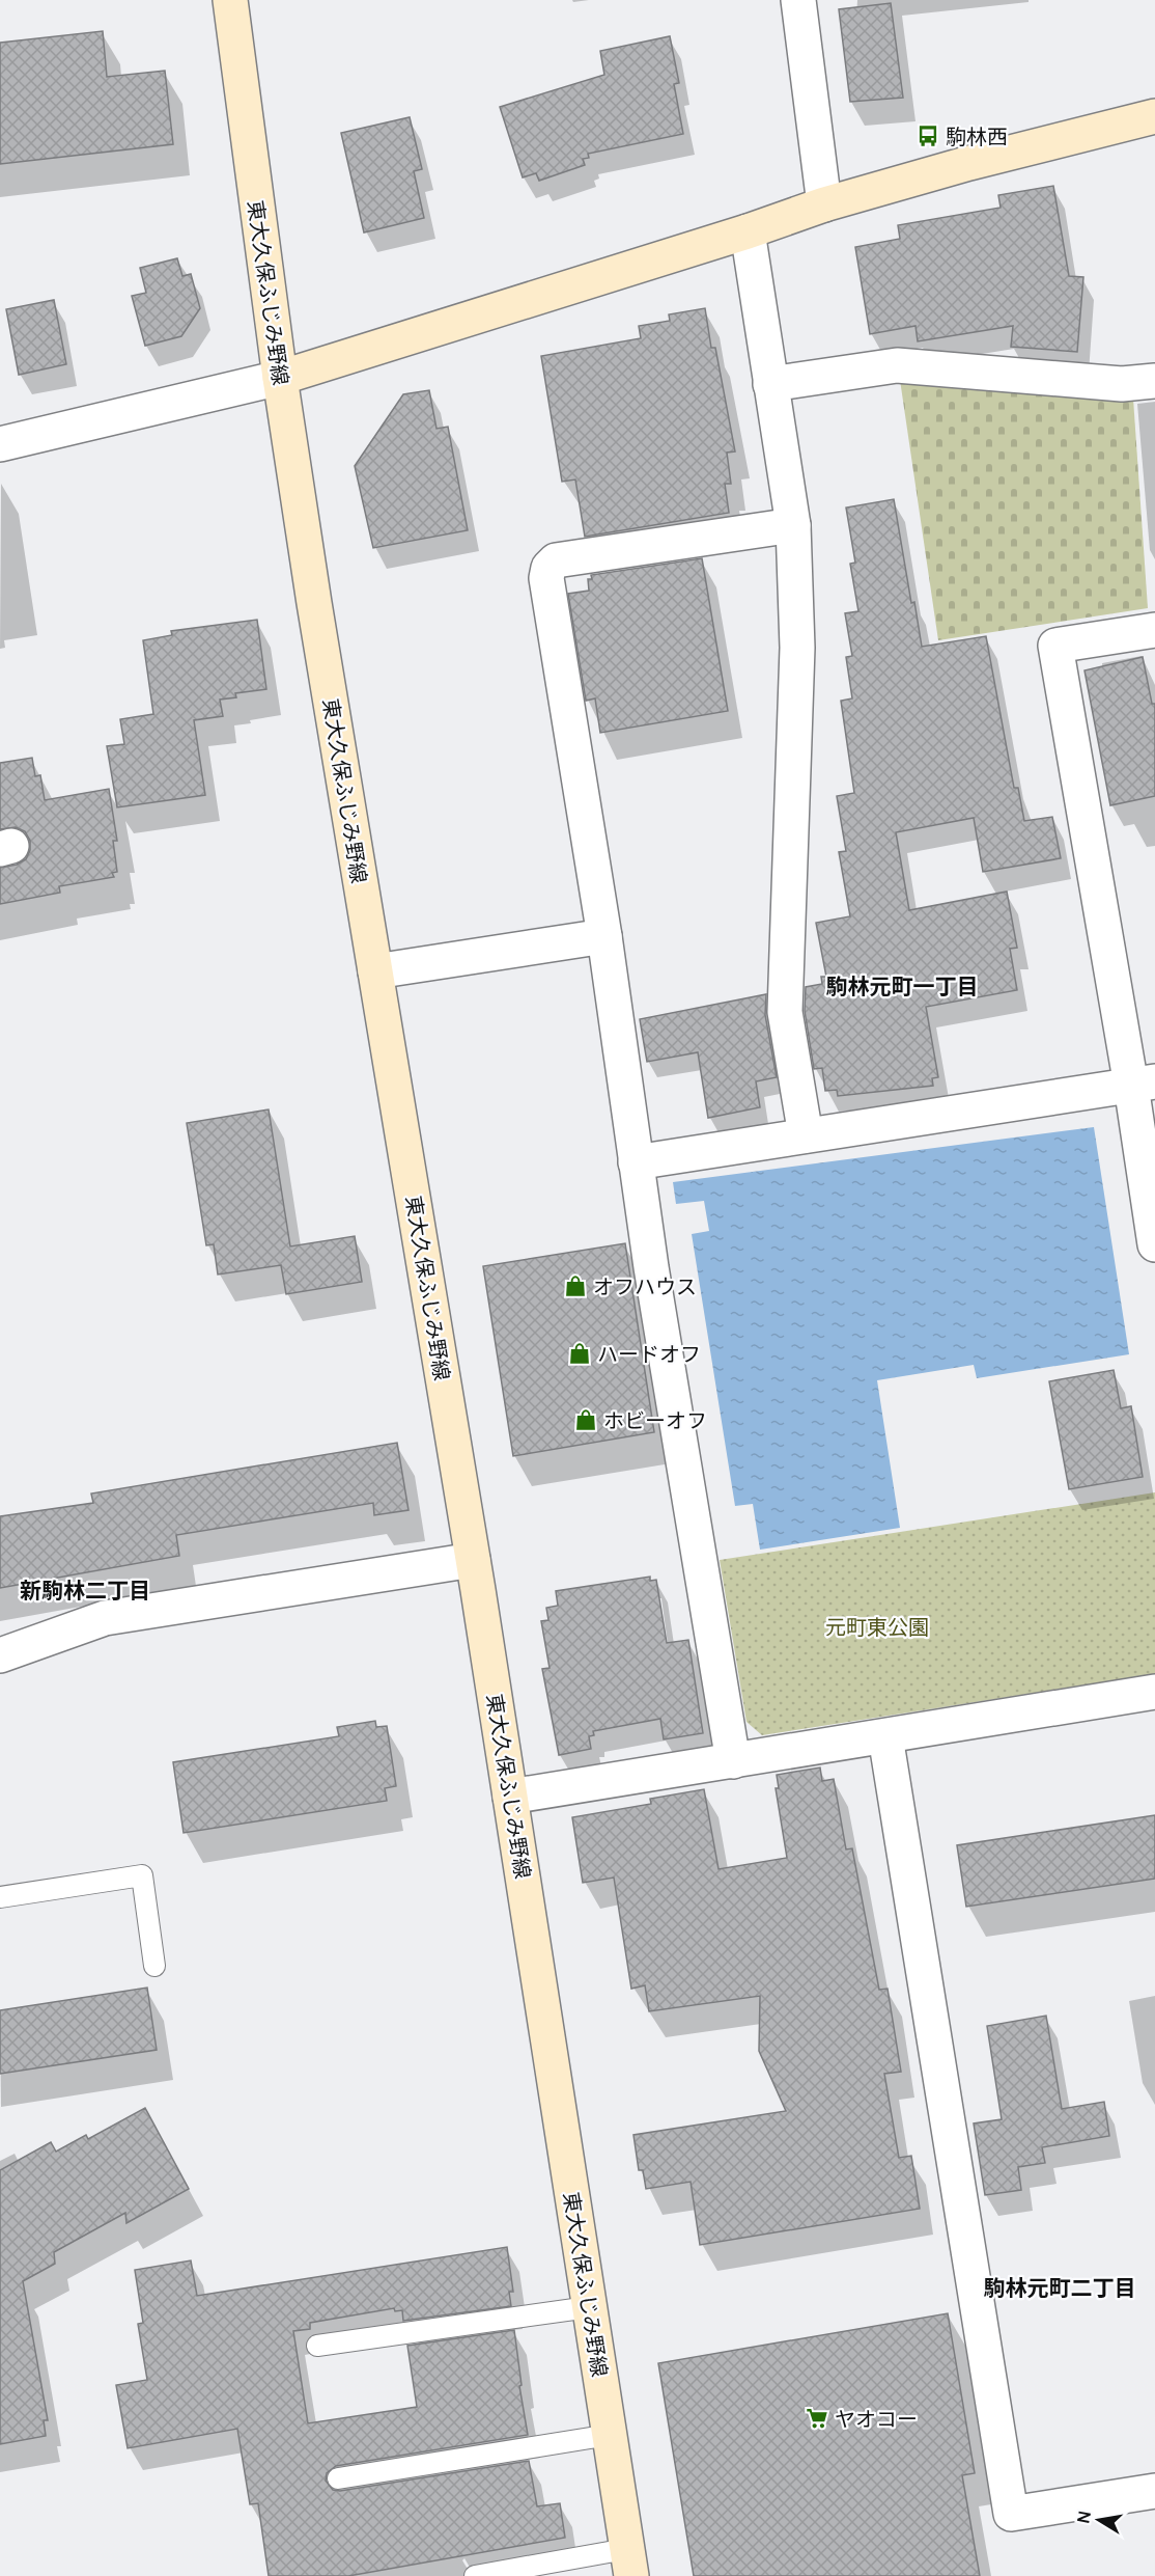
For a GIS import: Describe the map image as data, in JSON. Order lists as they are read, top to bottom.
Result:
{
  "streets": {
    "main road": ["東大久保ふじみ野線"]
  },
  "districts": ["駒林元町一丁目", "新駒林二丁目", "駒林元町二丁目"],
  "parks": ["元町東公園"],
  "places": {
    "bus stop": ["駒林西"],
    "shop": ["オフハウス", "ハードオフ", "ホビーオフ"],
    "supermarket": ["ヤオコー"]
  },
  "north": "left"
}
